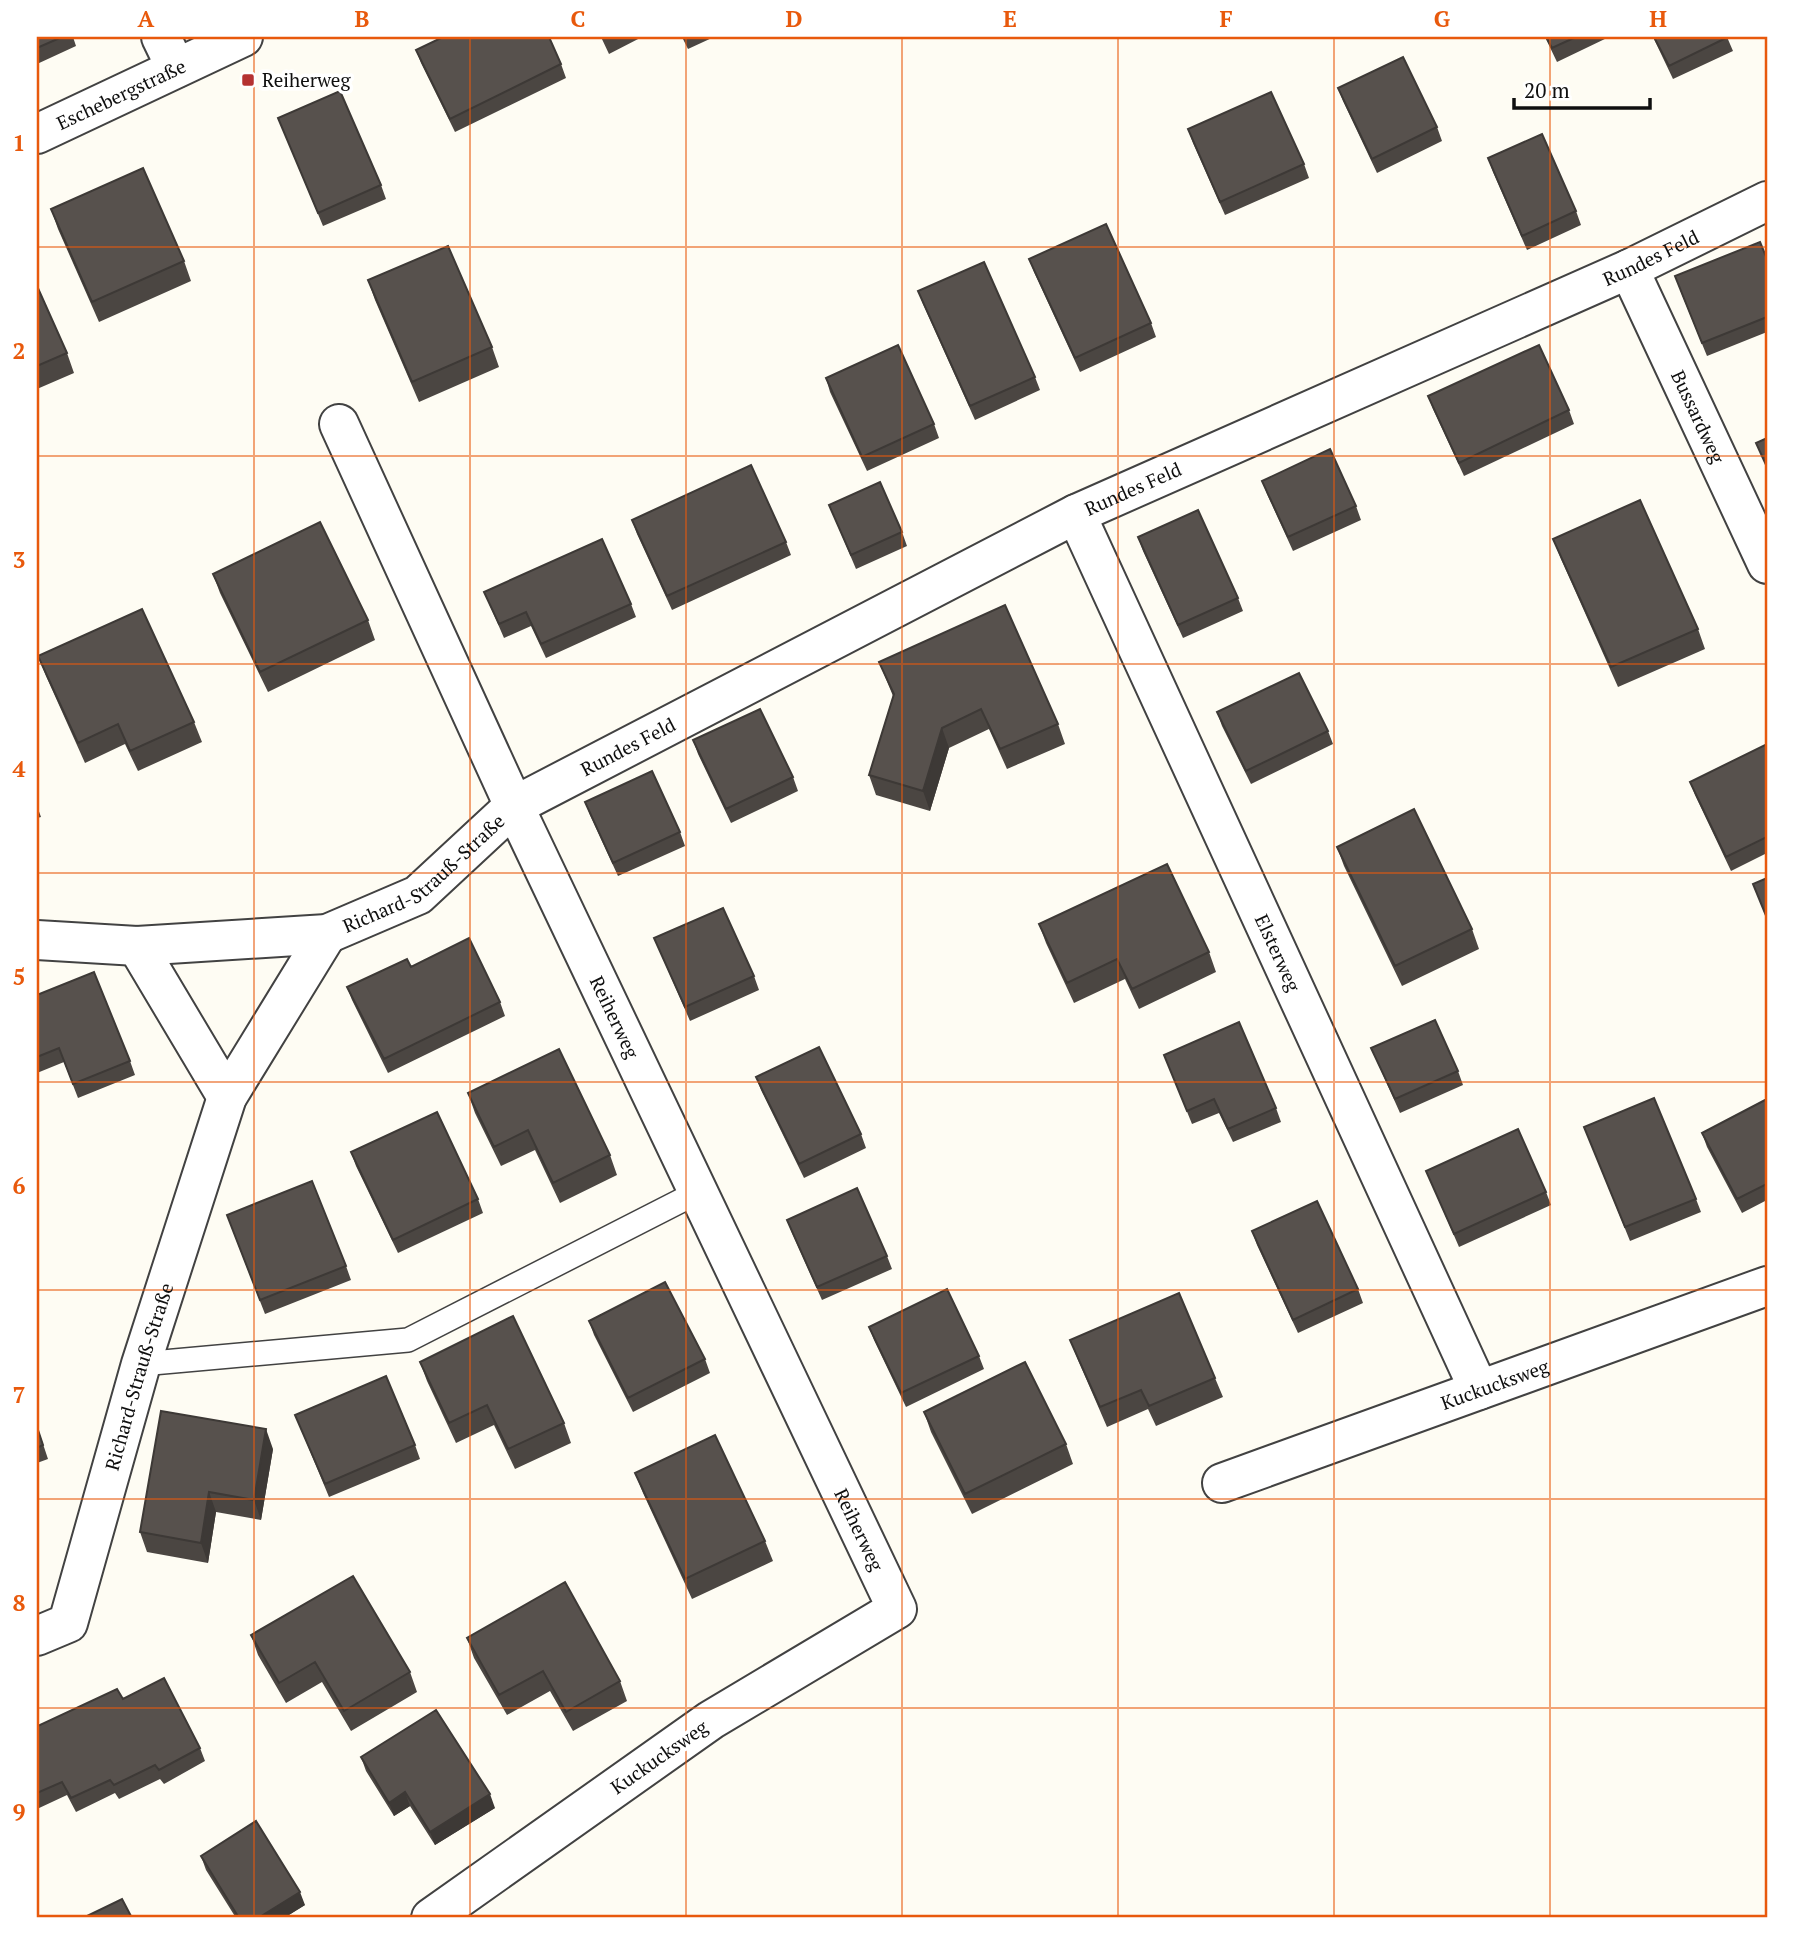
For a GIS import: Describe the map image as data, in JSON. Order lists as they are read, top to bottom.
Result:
{
  "streets": {
    "street": [
      "Eschebergstraße",
      "Rundes Feld",
      "Bussardweg",
      "Richard-Strauß-Straße",
      "Elsterweg",
      "Reiherweg",
      "Kuckucksweg"
    ]
  },
  "crossings": [
    ["Rundes Feld", "Bussardweg"],
    ["Rundes Feld", "Richard-Strauß-Straße"],
    ["Rundes Feld", "Elsterweg"],
    ["Rundes Feld", "Reiherweg"],
    ["Richard-Strauß-Straße", "Reiherweg"],
    ["Elsterweg", "Kuckucksweg"],
    ["Reiherweg", "Kuckucksweg"]
  ],
  "places": {
    "transit": ["Reiherweg"]
  },
  "scale_bar": "20 m",
  "grid": {
    "columns": [
      "A",
      "B",
      "C",
      "D",
      "E",
      "F",
      "G",
      "H"
    ],
    "rows": [
      "1",
      "2",
      "3",
      "4",
      "5",
      "6",
      "7",
      "8",
      "9"
    ]
  }
}
